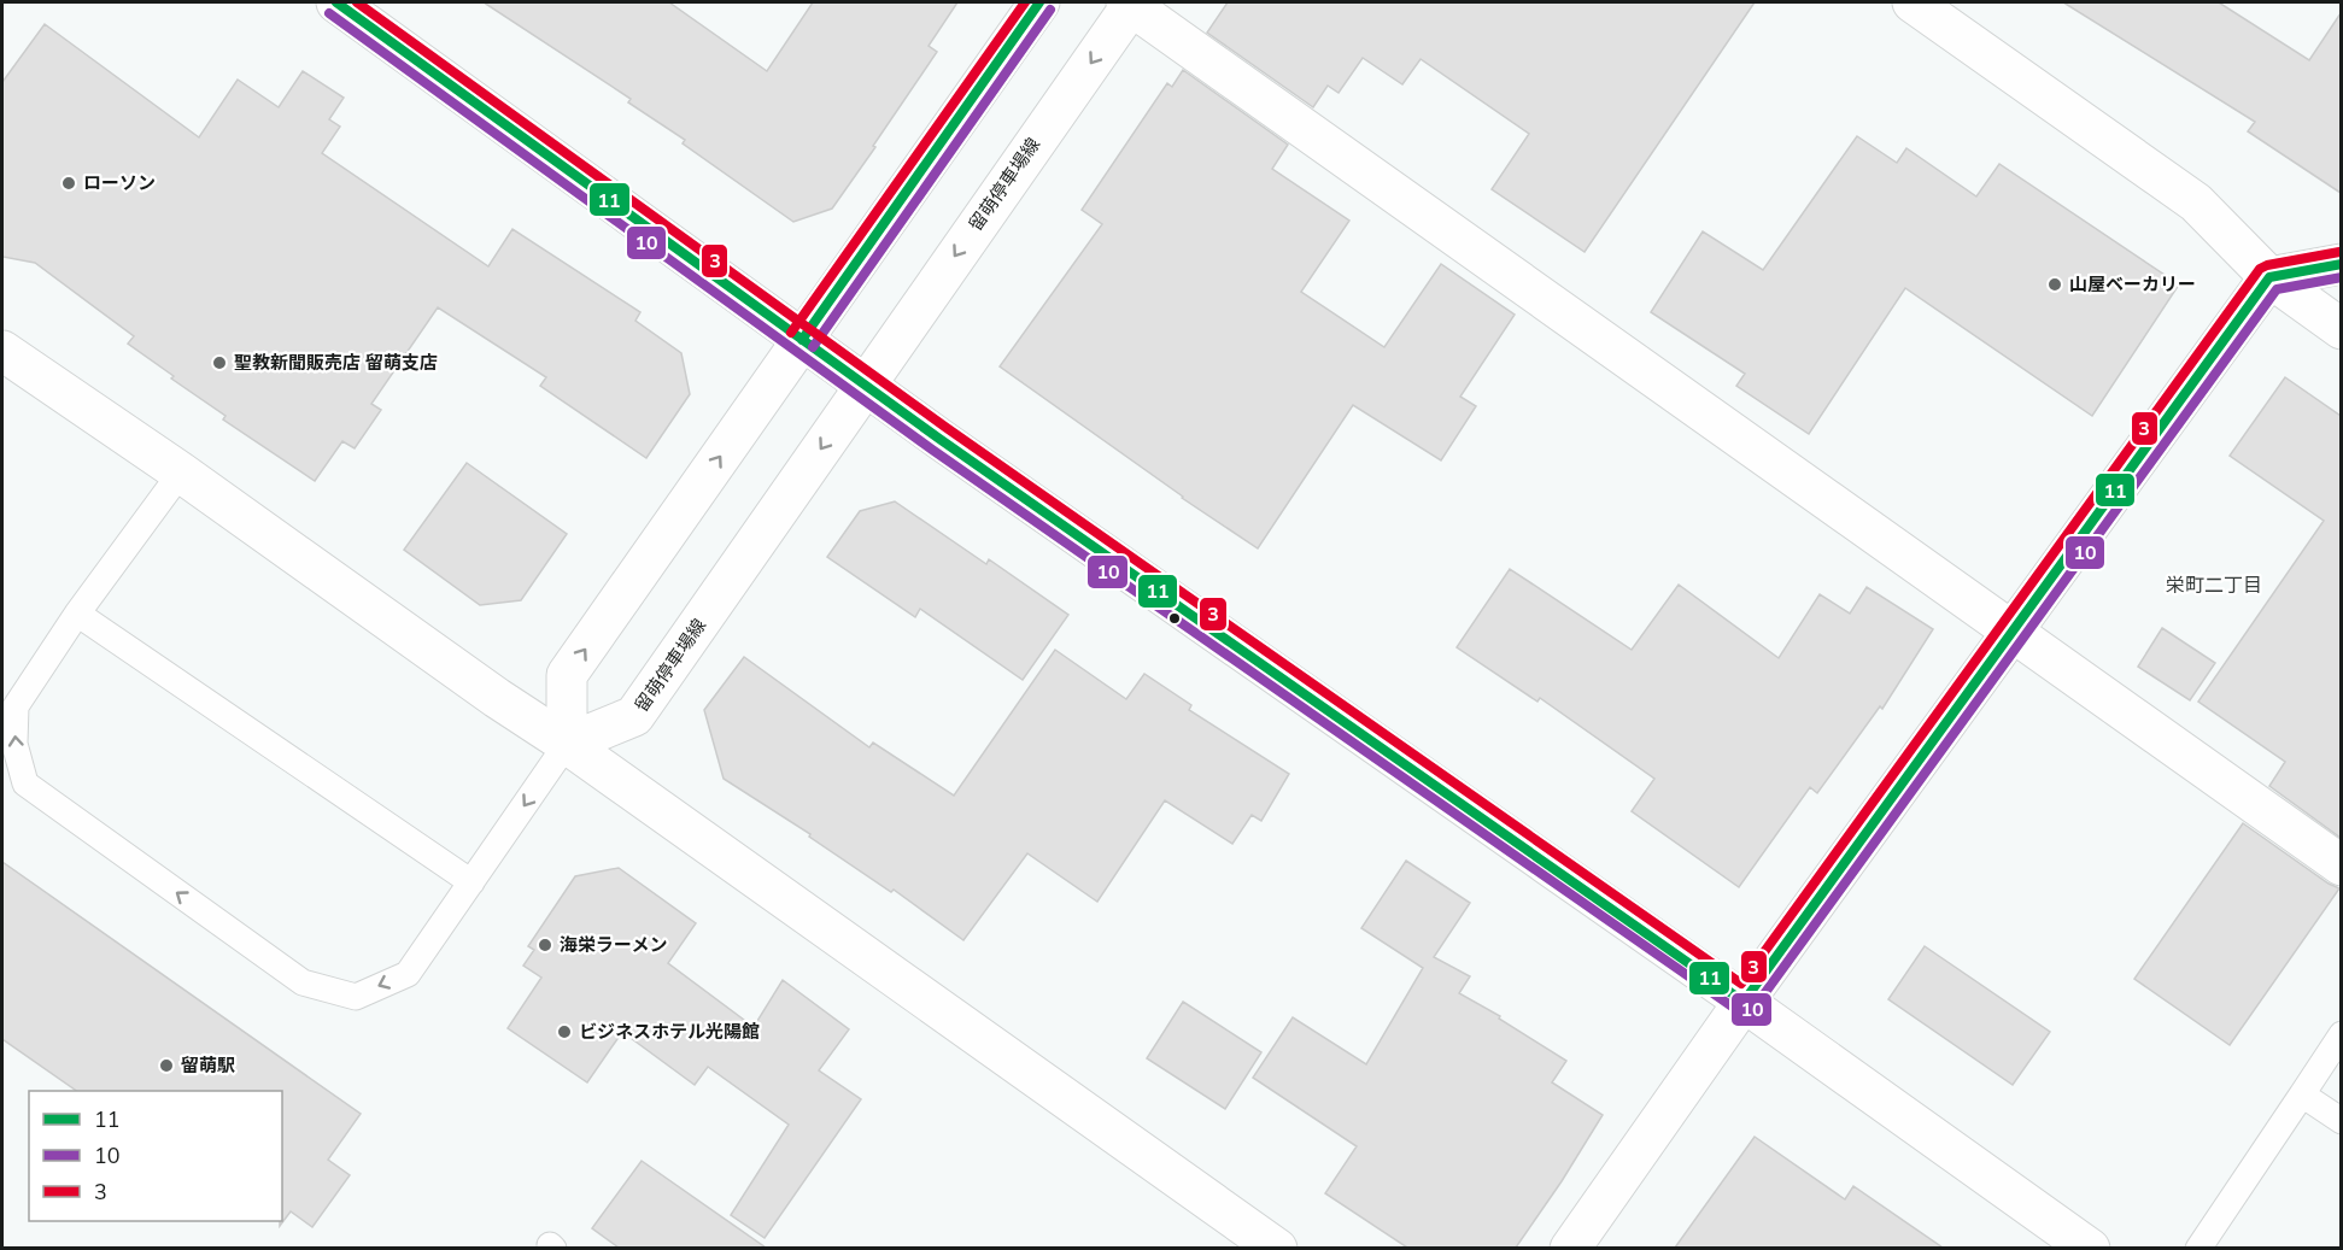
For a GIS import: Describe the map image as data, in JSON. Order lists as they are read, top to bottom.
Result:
{
  "streets": {
    "street": ["留萌停車場線"]
  },
  "districts": ["栄町二丁目"],
  "places": [
    "ローソン",
    "山屋ベーカリー",
    "聖教新聞販売店 留萌支店",
    "海栄ラーメン",
    "ビジネスホテル光陽館",
    "留萌駅"
  ],
  "lines": ["transit line 11", "transit line 3", "transit line 10"],
  "legend": ["11", "10", "3"]
}
